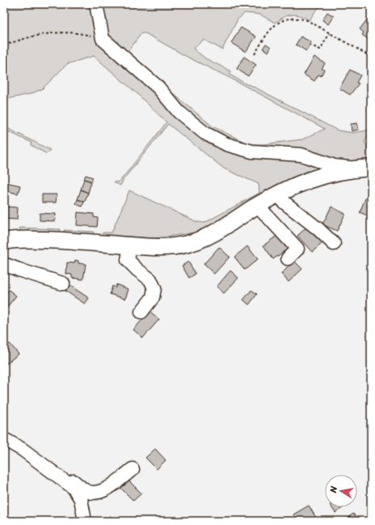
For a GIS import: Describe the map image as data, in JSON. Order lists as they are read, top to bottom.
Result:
{
  "north": "left"
}
